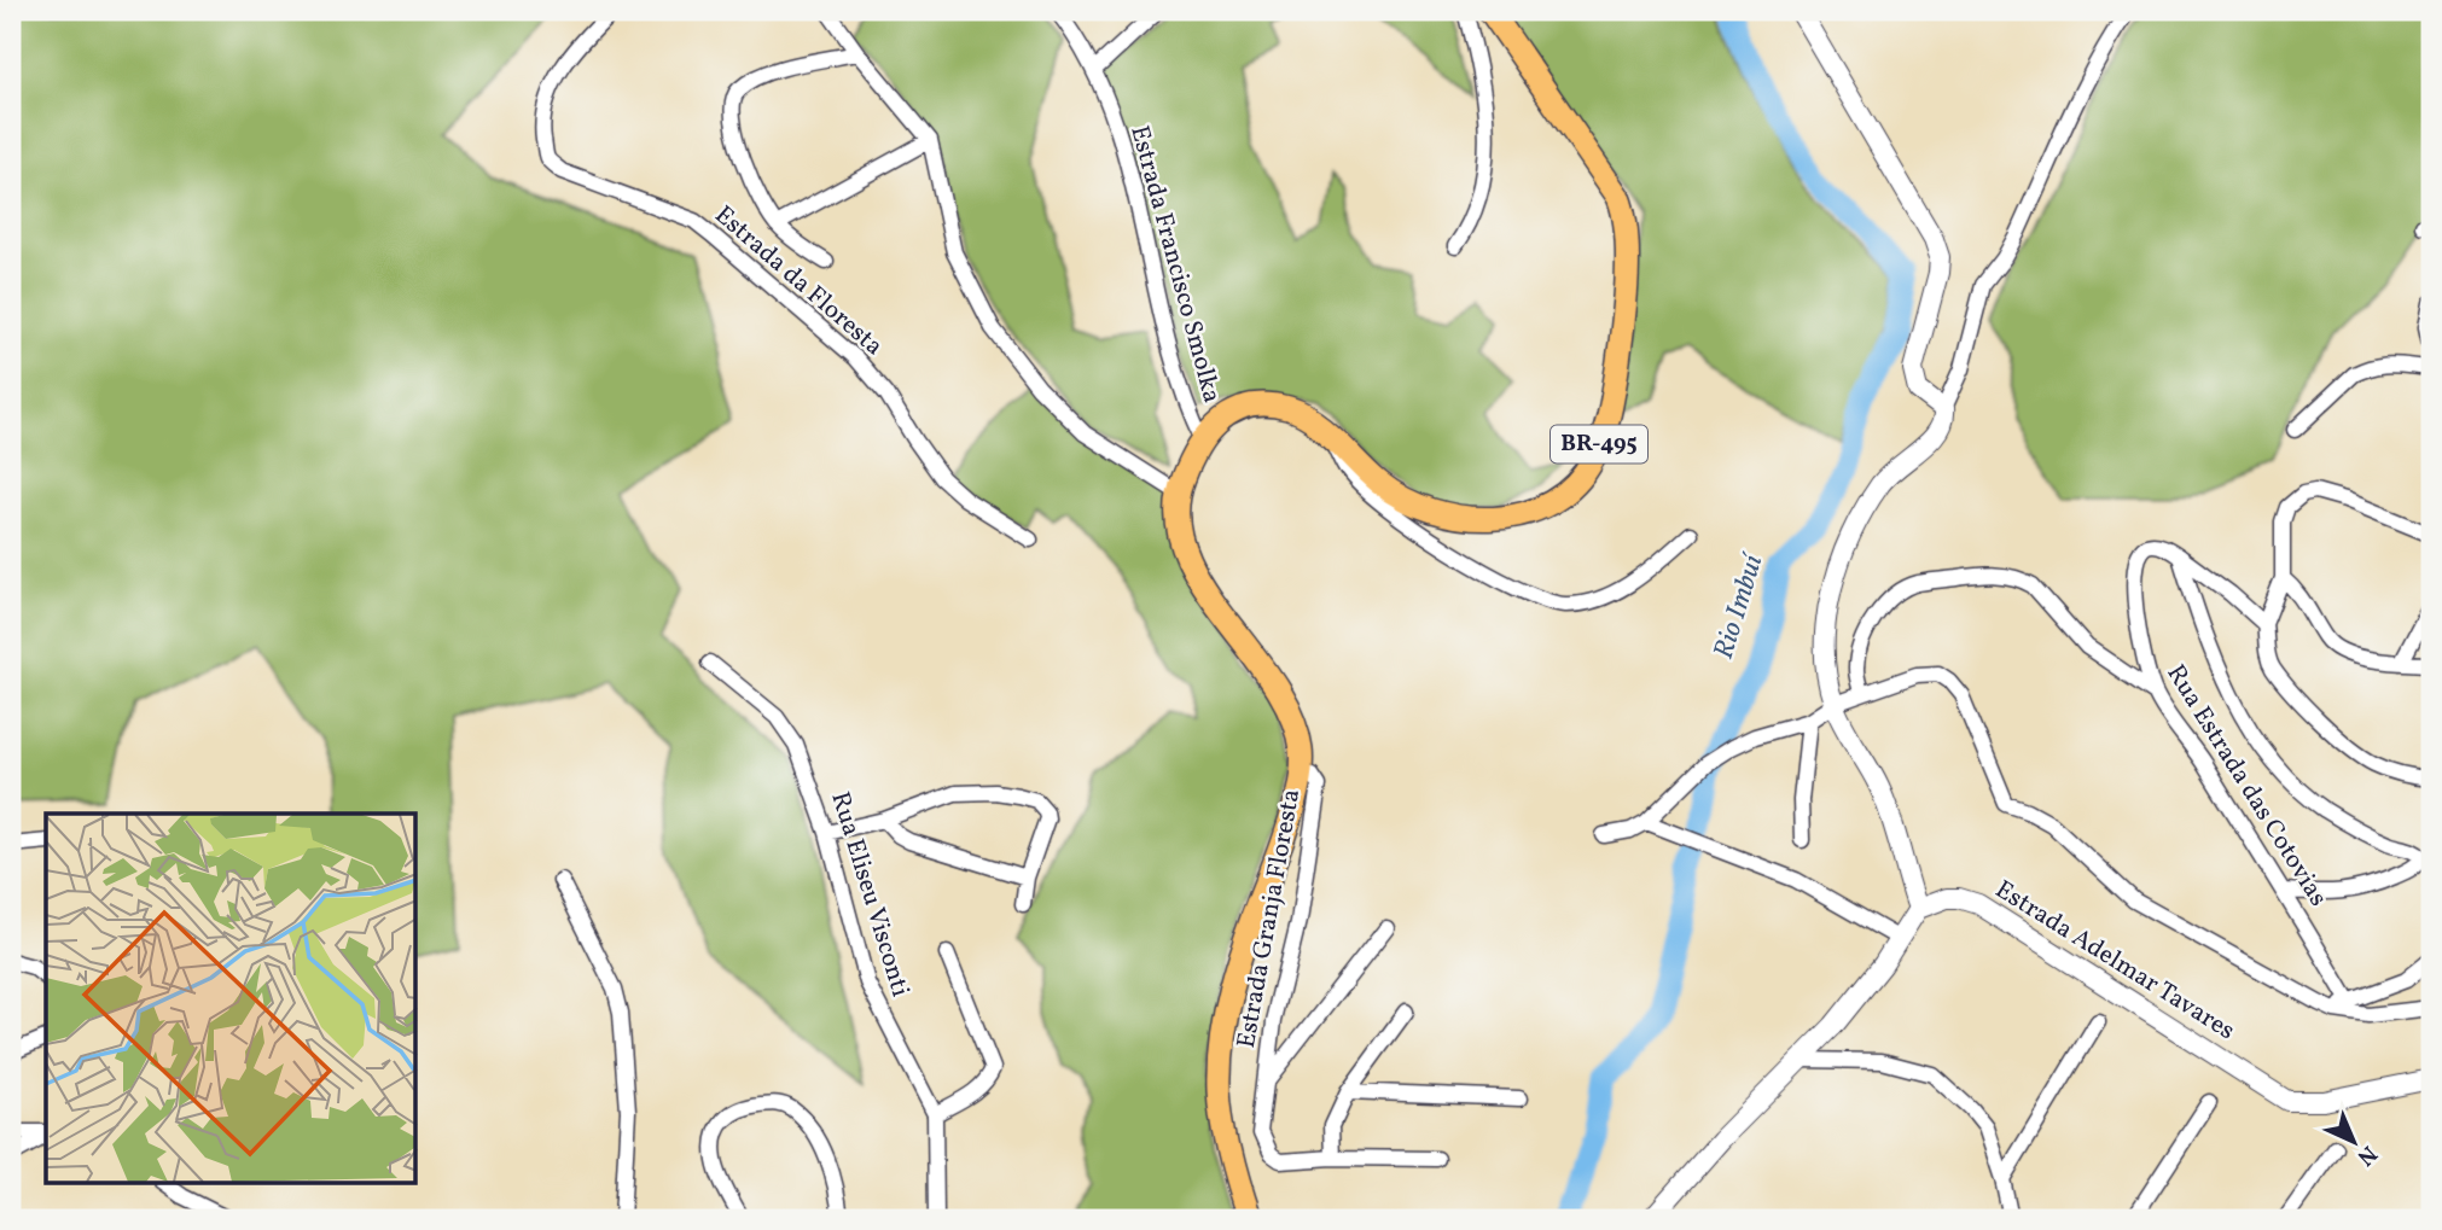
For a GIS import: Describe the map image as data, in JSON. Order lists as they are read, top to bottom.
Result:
{
  "streets": {
    "main road": ["BR-495"],
    "street": [
      "Estrada Francisco Smolka",
      "Estrada da Floresta",
      "Rua Estrada das Cotovias",
      "Rua Eliseu Visconti",
      "Estrada Granja Floresta",
      "Estrada Adelmar Tavares"
    ]
  },
  "crossings": [
    ["Estrada Francisco Smolka", "BR-495"],
    ["BR-495", "Estrada Granja Floresta"]
  ],
  "water": ["Rio Imbuí"],
  "north": "bottom right"
}
